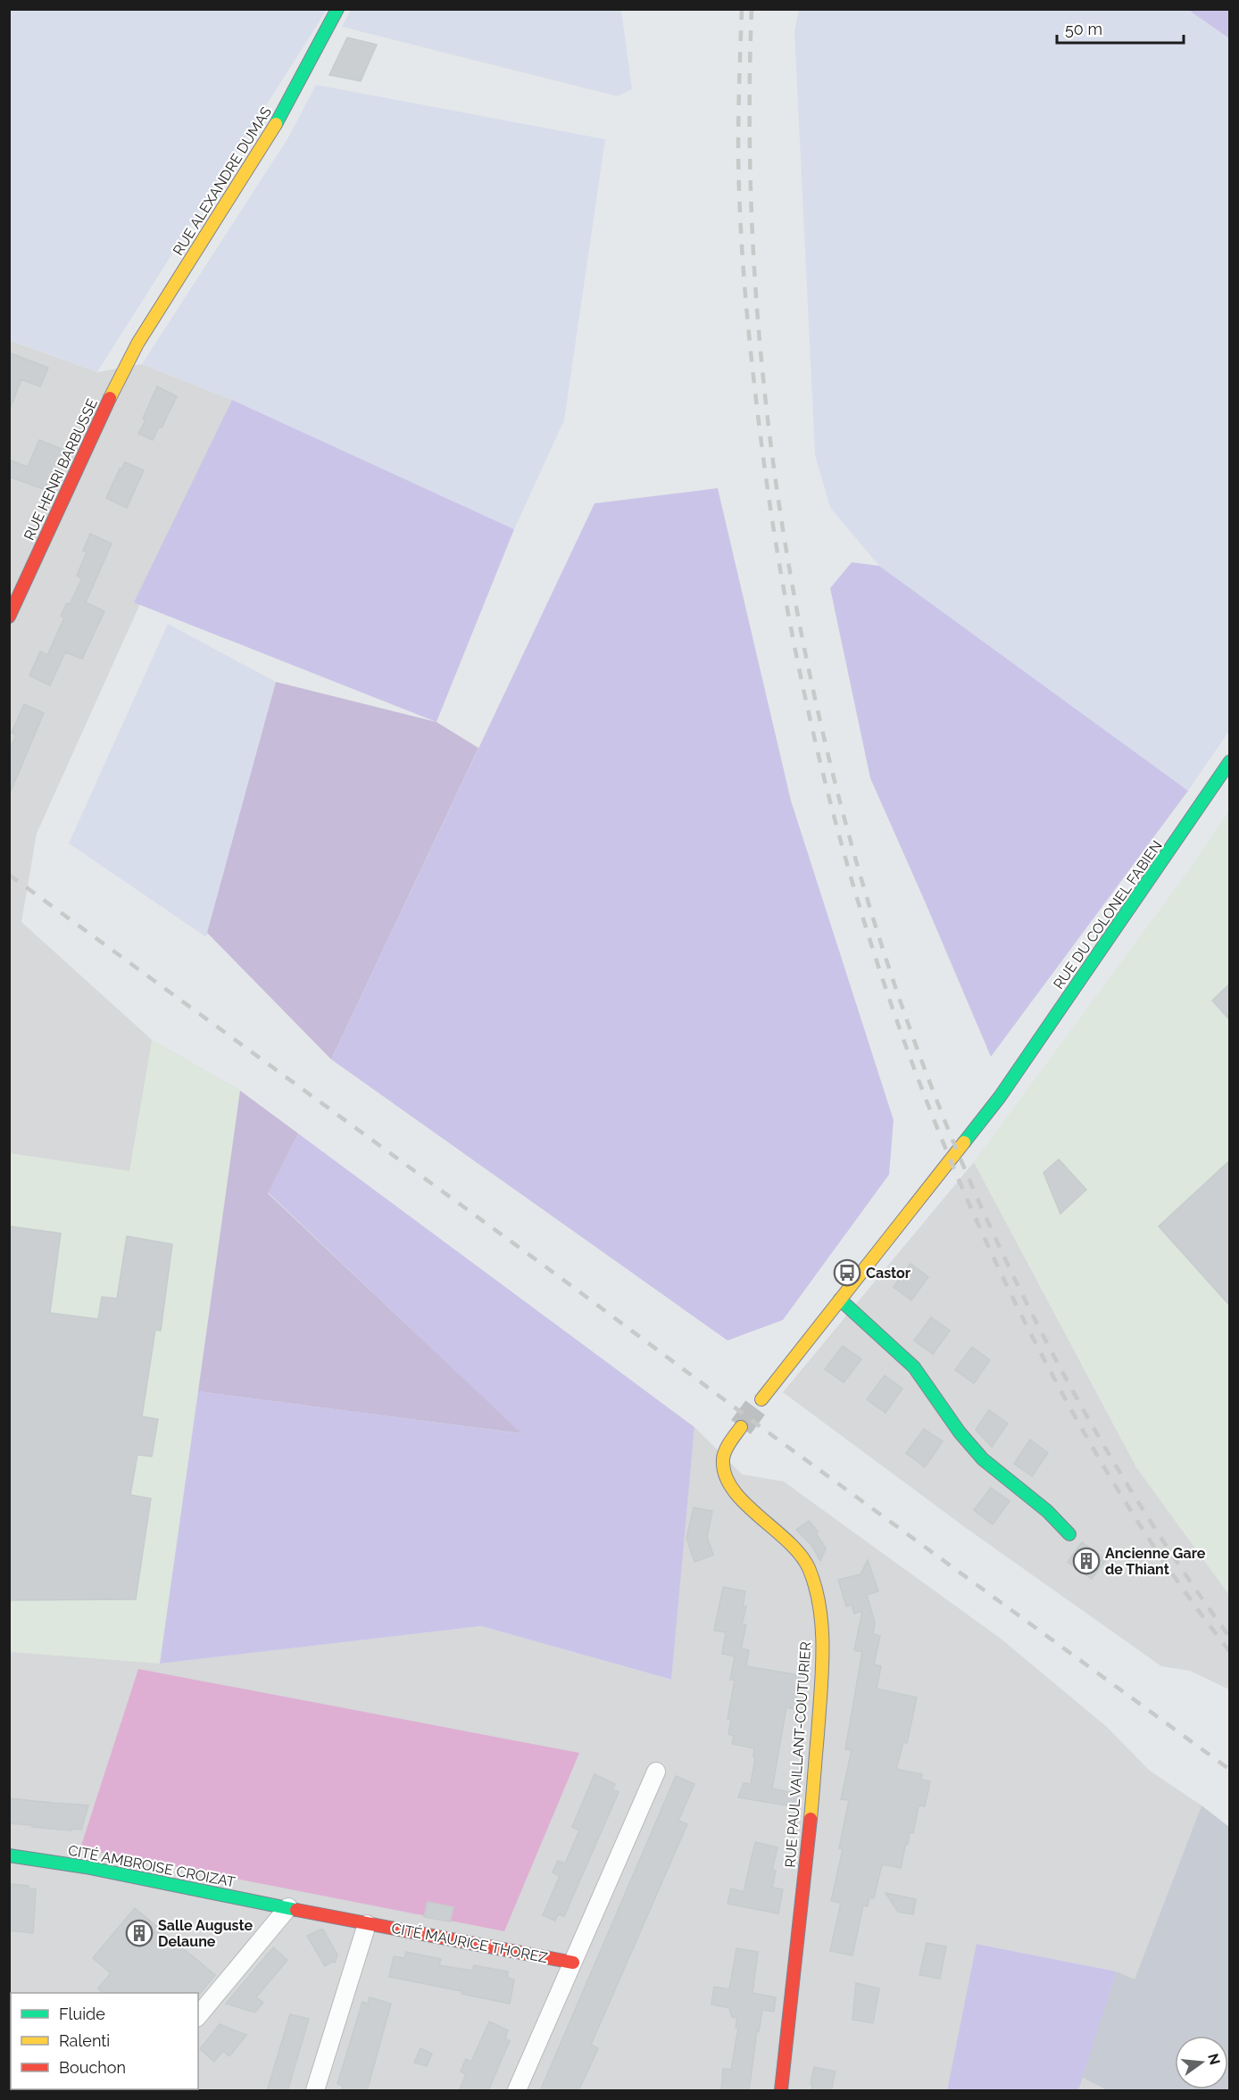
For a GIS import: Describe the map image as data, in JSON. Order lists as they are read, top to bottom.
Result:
{
  "streets": {
    "street": [
      "RUE ALEXANDRE DUMAS",
      "RUE HENRI BARBUSSE",
      "RUE DU COLONEL FABIEN",
      "RUE PAUL VAILLANT-COUTURIER",
      "CITÉ AMBROISE CROIZAT",
      "CITÉ MAURICE THOREZ"
    ]
  },
  "crossings": [
    ["RUE ALEXANDRE DUMAS", "RUE HENRI BARBUSSE"],
    ["CITÉ AMBROISE CROIZAT", "CITÉ MAURICE THOREZ"]
  ],
  "places": {
    "bus stop": ["Castor"],
    "building": ["Ancienne Gare de Thiant", "Salle Auguste Delaune"]
  },
  "legend": ["Fluide", "Ralenti", "Bouchon"],
  "scale_bar": "50 m",
  "north": "right"
}
